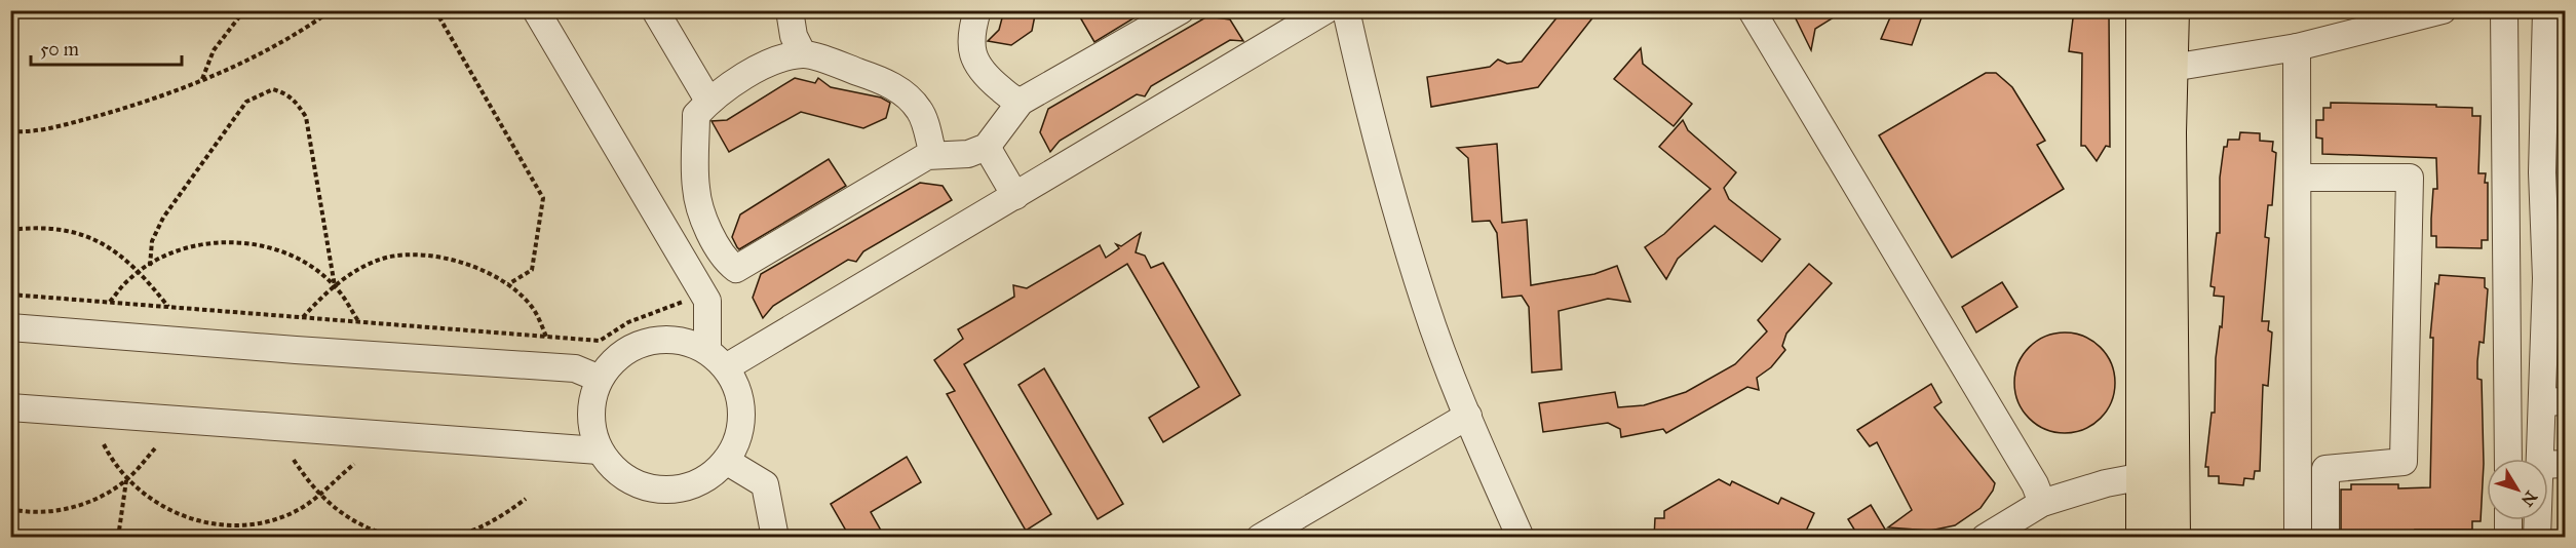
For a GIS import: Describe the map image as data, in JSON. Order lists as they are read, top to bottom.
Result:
{
  "scale_bar": "50 m",
  "north": "bottom right"
}
